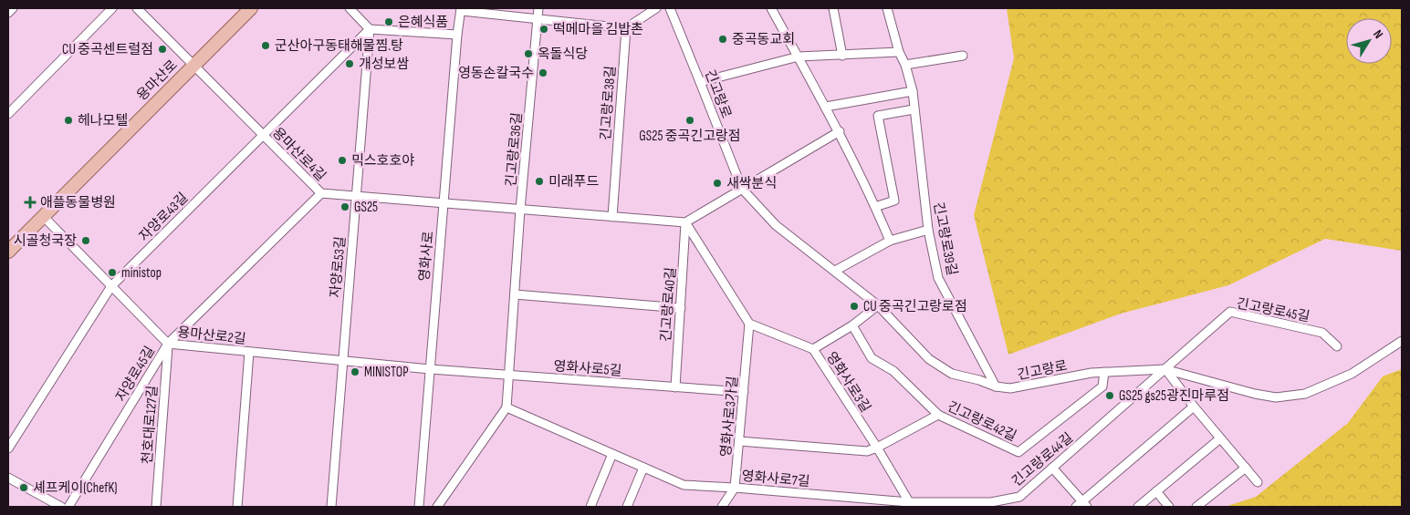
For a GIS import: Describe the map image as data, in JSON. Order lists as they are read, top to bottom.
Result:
{
  "streets": {
    "main road": ["용마산로"],
    "street": [
      "긴고랑로",
      "긴고랑로38길",
      "긴고랑로36길",
      "용마산로4길",
      "자양로43길",
      "긴고랑로39길",
      "영화사로",
      "자양로53길",
      "긴고랑로40길",
      "긴고랑로45길",
      "용마산로2길",
      "영화사로5길",
      "자양로45길",
      "영화사로3길",
      "영화사로3가길",
      "긴고랑로42길",
      "천호대로127길",
      "긴고랑로44길",
      "영화사로7길"
    ]
  },
  "crossings": [
    ["용마산로", "용마산로4길"],
    ["용마산로", "용마산로2길"],
    ["긴고랑로", "긴고랑로39길"],
    ["긴고랑로", "긴고랑로45길"],
    ["긴고랑로", "긴고랑로42길"],
    ["긴고랑로", "긴고랑로44길"],
    ["긴고랑로36길", "영화사로5길"],
    ["긴고랑로36길", "영화사로7길"],
    ["용마산로4길", "자양로43길"],
    ["용마산로4길", "영화사로"],
    ["용마산로4길", "자양로53길"],
    ["용마산로4길", "자양로45길"],
    ["자양로43길", "자양로53길"],
    ["자양로43길", "용마산로2길"],
    ["영화사로", "용마산로2길"],
    ["영화사로", "영화사로5길"],
    ["자양로53길", "용마산로2길"],
    ["긴고랑로40길", "영화사로5길"],
    ["긴고랑로45길", "긴고랑로44길"],
    ["용마산로2길", "영화사로5길"],
    ["용마산로2길", "자양로45길"],
    ["용마산로2길", "천호대로127길"],
    ["영화사로5길", "영화사로3가길"],
    ["자양로45길", "천호대로127길"],
    ["영화사로3길", "영화사로3가길"],
    ["영화사로3길", "긴고랑로44길"],
    ["영화사로3길", "영화사로7길"],
    ["영화사로3가길", "영화사로7길"],
    ["긴고랑로44길", "영화사로7길"]
  ],
  "places": {
    "other": [
      "은혜식품",
      "떡메마을 김밥촌",
      "중곡동교회",
      "군산아구동태해물찜.탕",
      "CU 중곡센트럴점",
      "옥돌식당",
      "개성보쌈",
      "영동손칼국수",
      "헤나모텔",
      "GS25 중곡긴고랑점",
      "믹스호호야",
      "미래푸드",
      "새싹분식",
      "GS25",
      "시골청국장",
      "ministop",
      "CU 중곡긴고랑로점",
      "MINISTOP",
      "GS25 gs25광진마루점",
      "셰프케이(ChefK)"
    ],
    "health": ["애플동물병원"]
  },
  "north": "top right"
}
